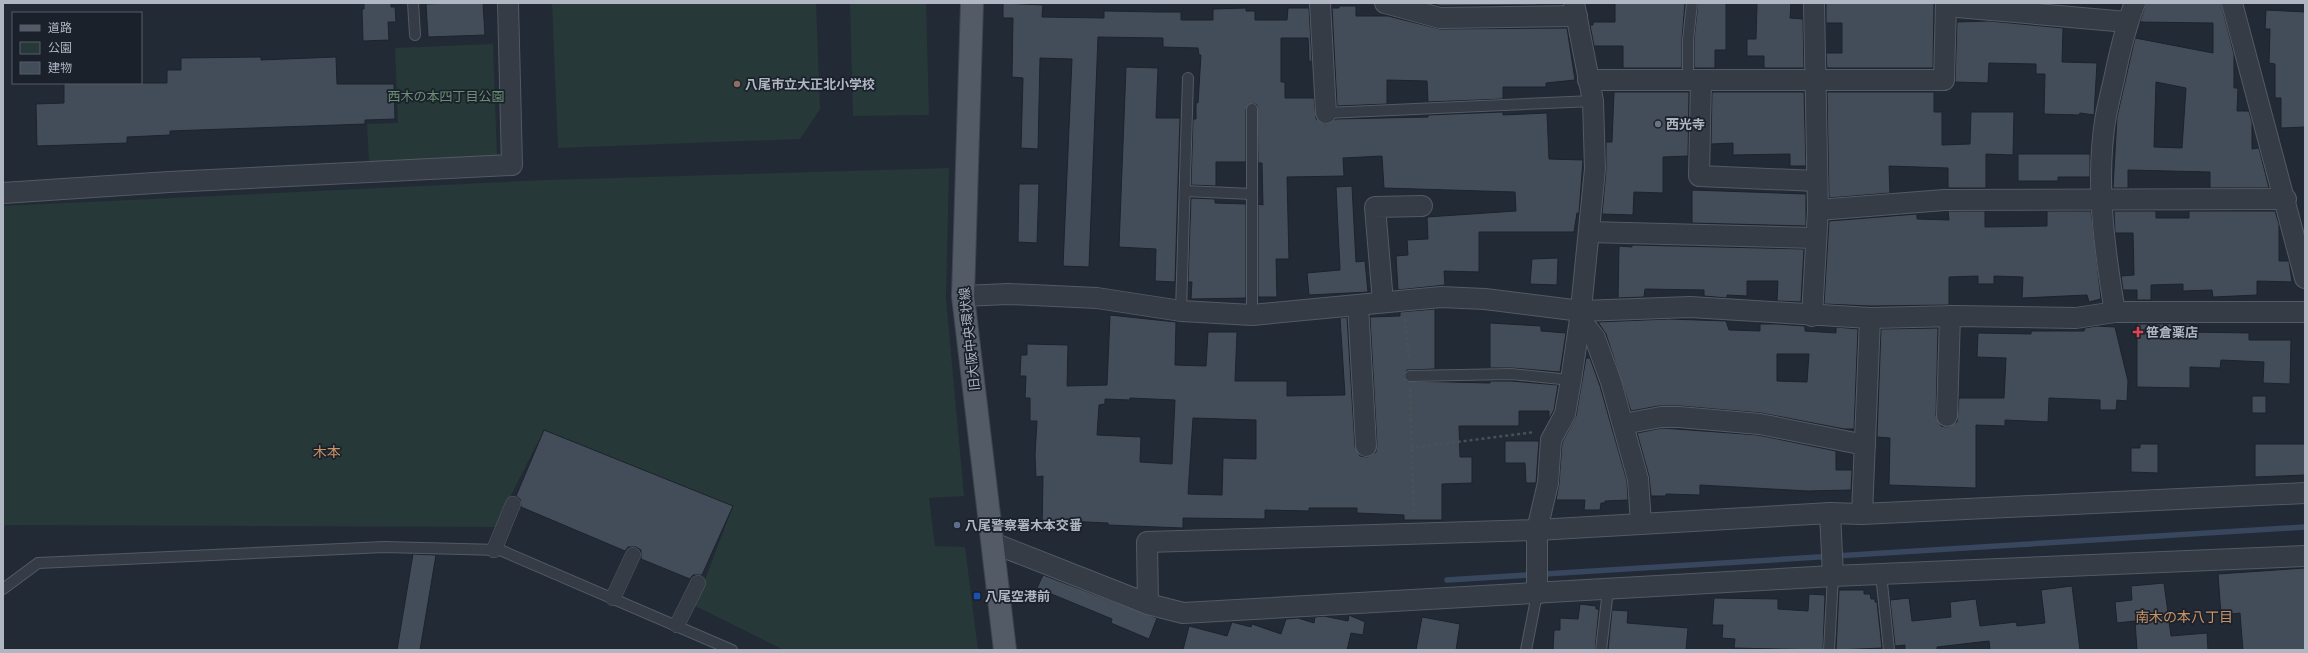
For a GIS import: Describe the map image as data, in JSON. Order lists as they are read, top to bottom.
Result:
{
  "streets": {
    "main road": ["旧大阪中央環状線"]
  },
  "districts": ["木本", "南木の本八丁目"],
  "parks": ["西木の本四丁目公園"],
  "places": {
    "other": ["八尾市立大正北小学校", "西光寺", "八尾警察署木本交番"],
    "health": ["笹倉薬店"],
    "transit": ["八尾空港前"]
  },
  "legend": ["道路", "公園", "建物"]
}
